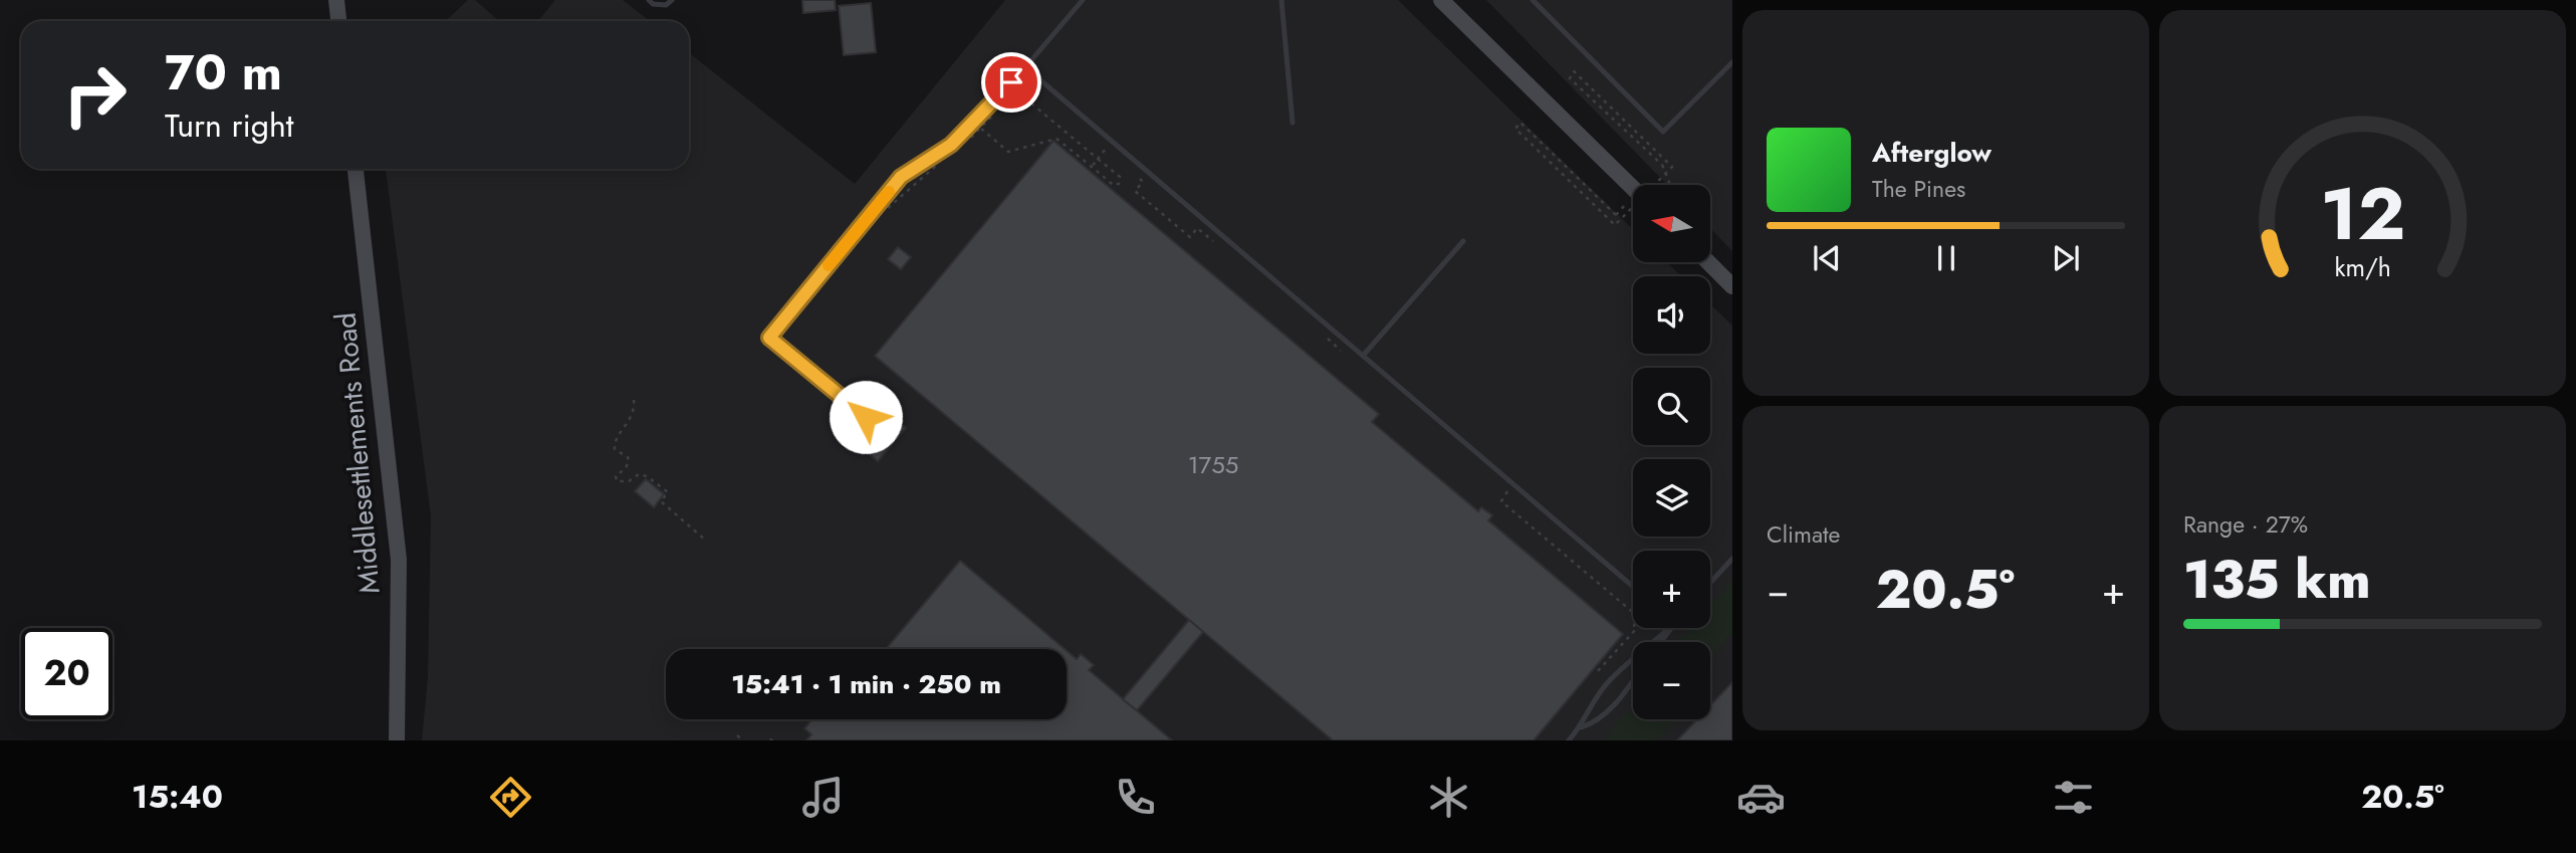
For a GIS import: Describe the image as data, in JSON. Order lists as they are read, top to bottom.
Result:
{
  "streets": {
    "street": ["Middlesettlements Road"]
  },
  "house_numbers": ["1755"],
  "north": "left",
  "page": {
    "turn": ["70 m", "Turn right"],
    "song": ["Afterglow", "The Pines"],
    "map_buttons": ["+", "−"],
    "tile": [
      "Climate",
      ["Range · 27%", "135 km"]
    ],
    "heat": ["−", "20.5°", "+"],
    "limit": "20",
    "trip": "15:41 · 1 min · 250 m",
    "tabs": ["15:40", "20.5°"],
    "gauge": ["12", "km/h"]
  }
}
